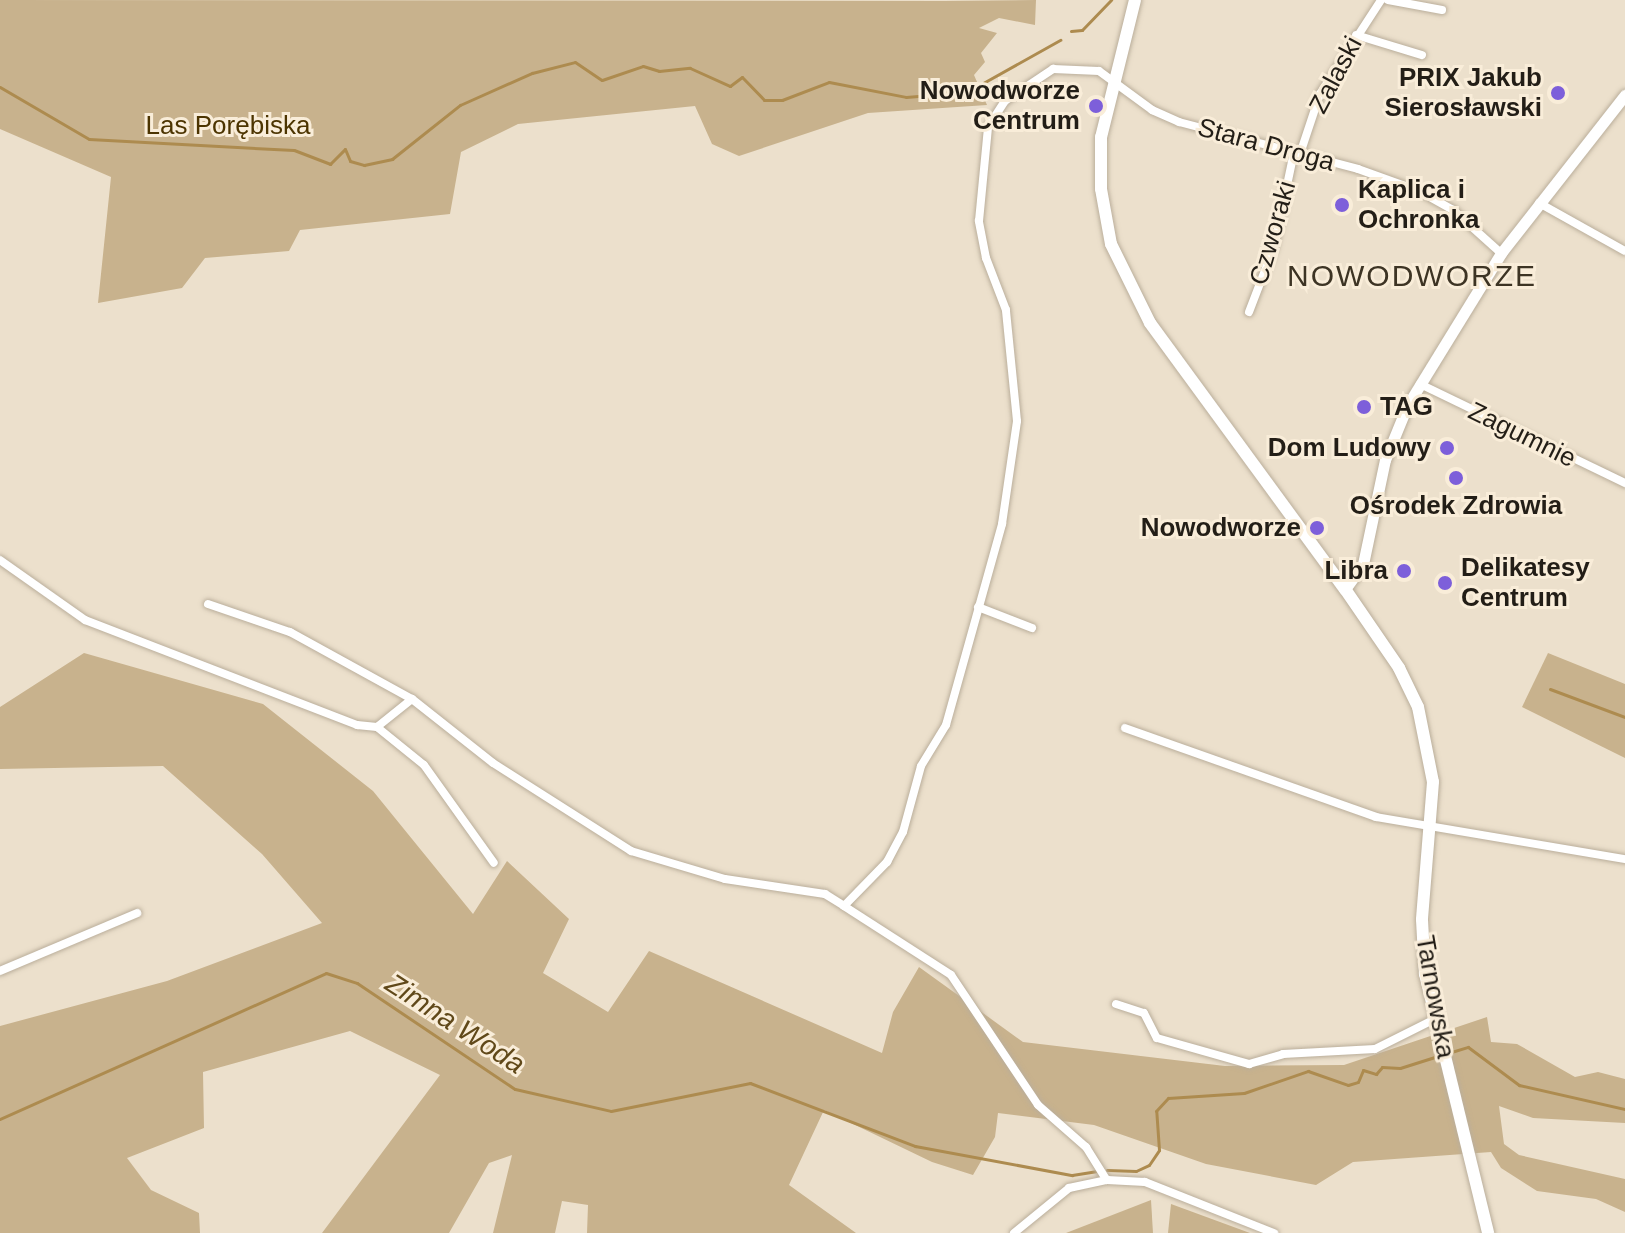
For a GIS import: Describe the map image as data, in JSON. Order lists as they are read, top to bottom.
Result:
{
  "streets": {
    "main road": ["Tarnowska"],
    "street": [
      "Zalaski",
      "Stara Droga",
      "Czworaki",
      "Zagumnie"
    ]
  },
  "crossings": [
    ["Zalaski", "Stara Droga"],
    ["Zalaski", "Czworaki"],
    ["Stara Droga", "Czworaki"],
    ["Stara Droga", "Tarnowska"]
  ],
  "districts": ["NOWODWORZE"],
  "water": ["Zimna Woda"],
  "parks": ["Las Porębiska"],
  "places": [
    "PRIX Jakub Sierosławski",
    "Nowodworze Centrum",
    "Kaplica i Ochronka",
    "TAG",
    "Dom Ludowy",
    "Ośrodek Zdrowia",
    "Nowodworze",
    "Libra",
    "Delikatesy Centrum"
  ]
}
